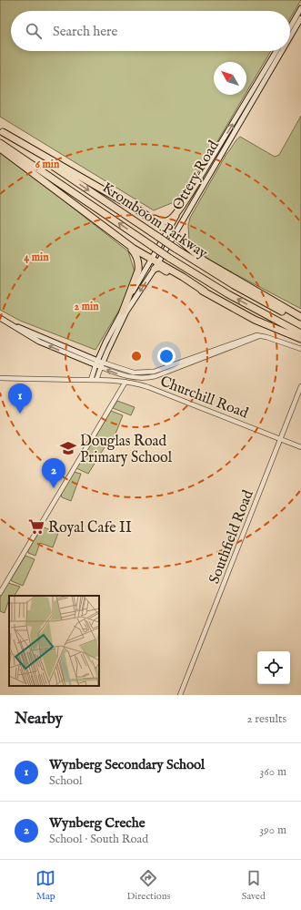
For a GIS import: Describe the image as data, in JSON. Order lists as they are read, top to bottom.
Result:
{
  "streets": {
    "highway": ["Kromboom Parkway"],
    "main road": ["Ottery Road"],
    "street": ["Churchill Road", "Southfield Road"]
  },
  "crossings": [
    ["Ottery Road", "Churchill Road"],
    ["Churchill Road", "Southfield Road"]
  ],
  "places": {
    "school or university": ["Douglas Road Primary School"],
    "supermarket": ["Royal Cafe II"]
  },
  "north": "top left",
  "page": {
    "search": "Search here",
    "pins": ["1", "2"],
    "heading": ["Nearby", "2 results"],
    "list": [
      {
        "mark": "1",
        "name": "Wynberg Secondary School",
        "note": "School",
        "value": "360 m"
      },
      {
        "mark": "2",
        "name": "Wynberg Creche",
        "note": "School · South Road",
        "value": "390 m"
      }
    ],
    "nav": ["Map", "Directions", "Saved"]
  },
  "rings": ["6 min", "4 min", "2 min"]
}
